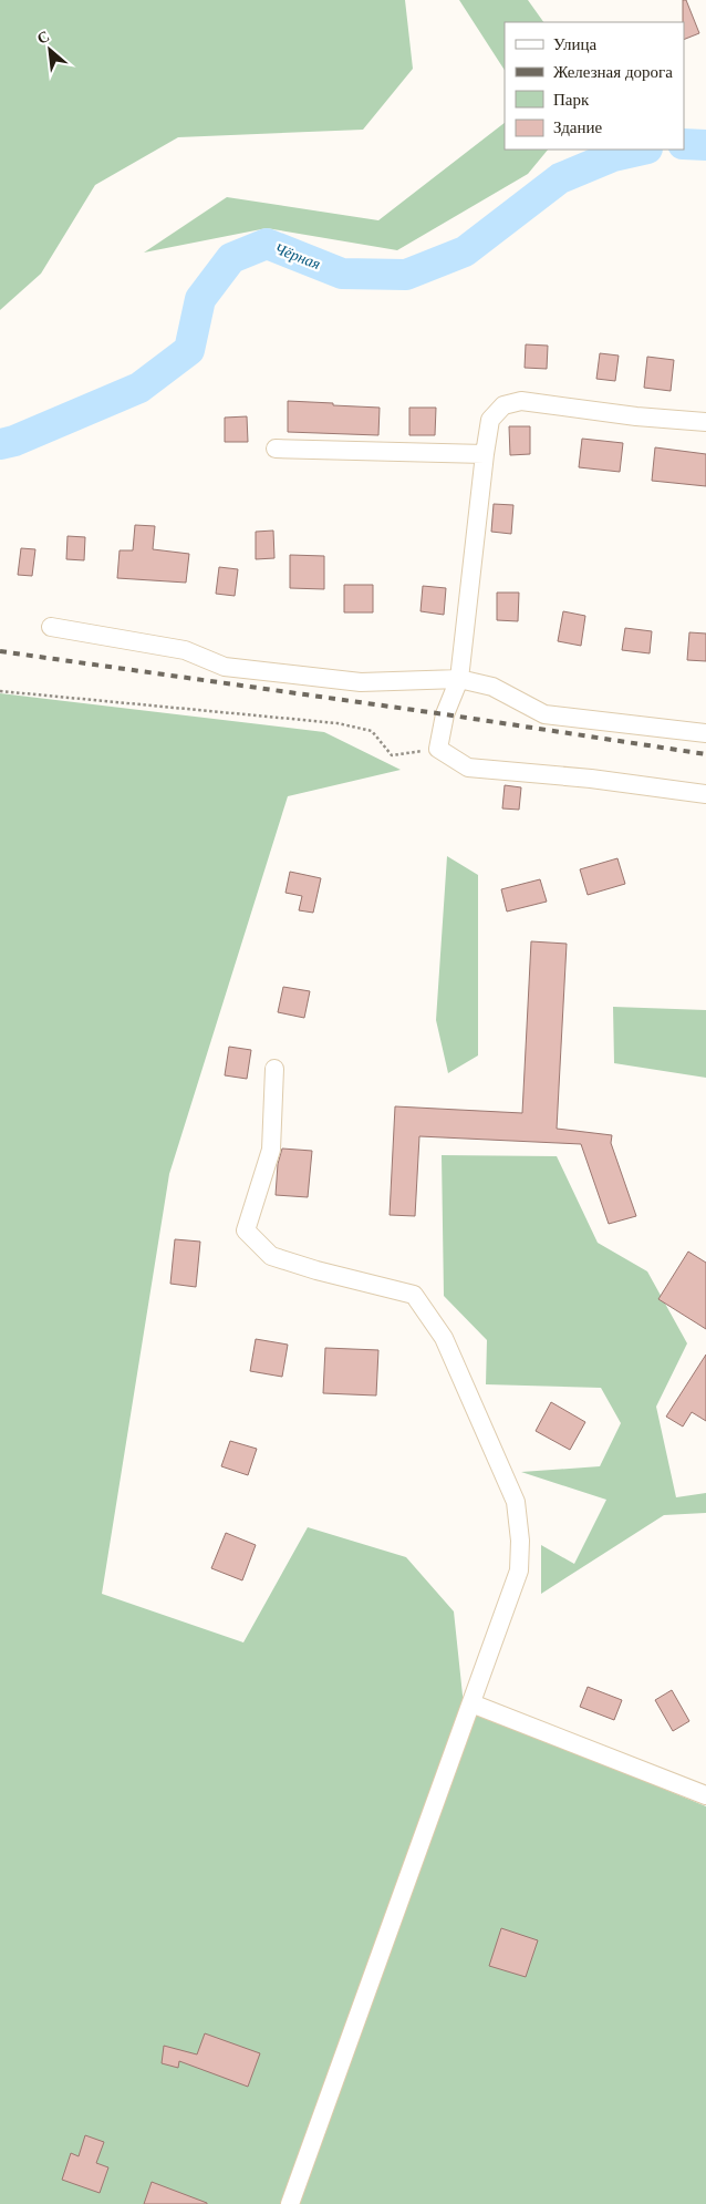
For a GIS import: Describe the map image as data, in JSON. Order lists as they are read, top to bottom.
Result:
{
  "water": ["Чёрная"],
  "legend": [
    "Улица",
    "Железная дорога",
    "Парк",
    "Здание"
  ],
  "north": "top left"
}
